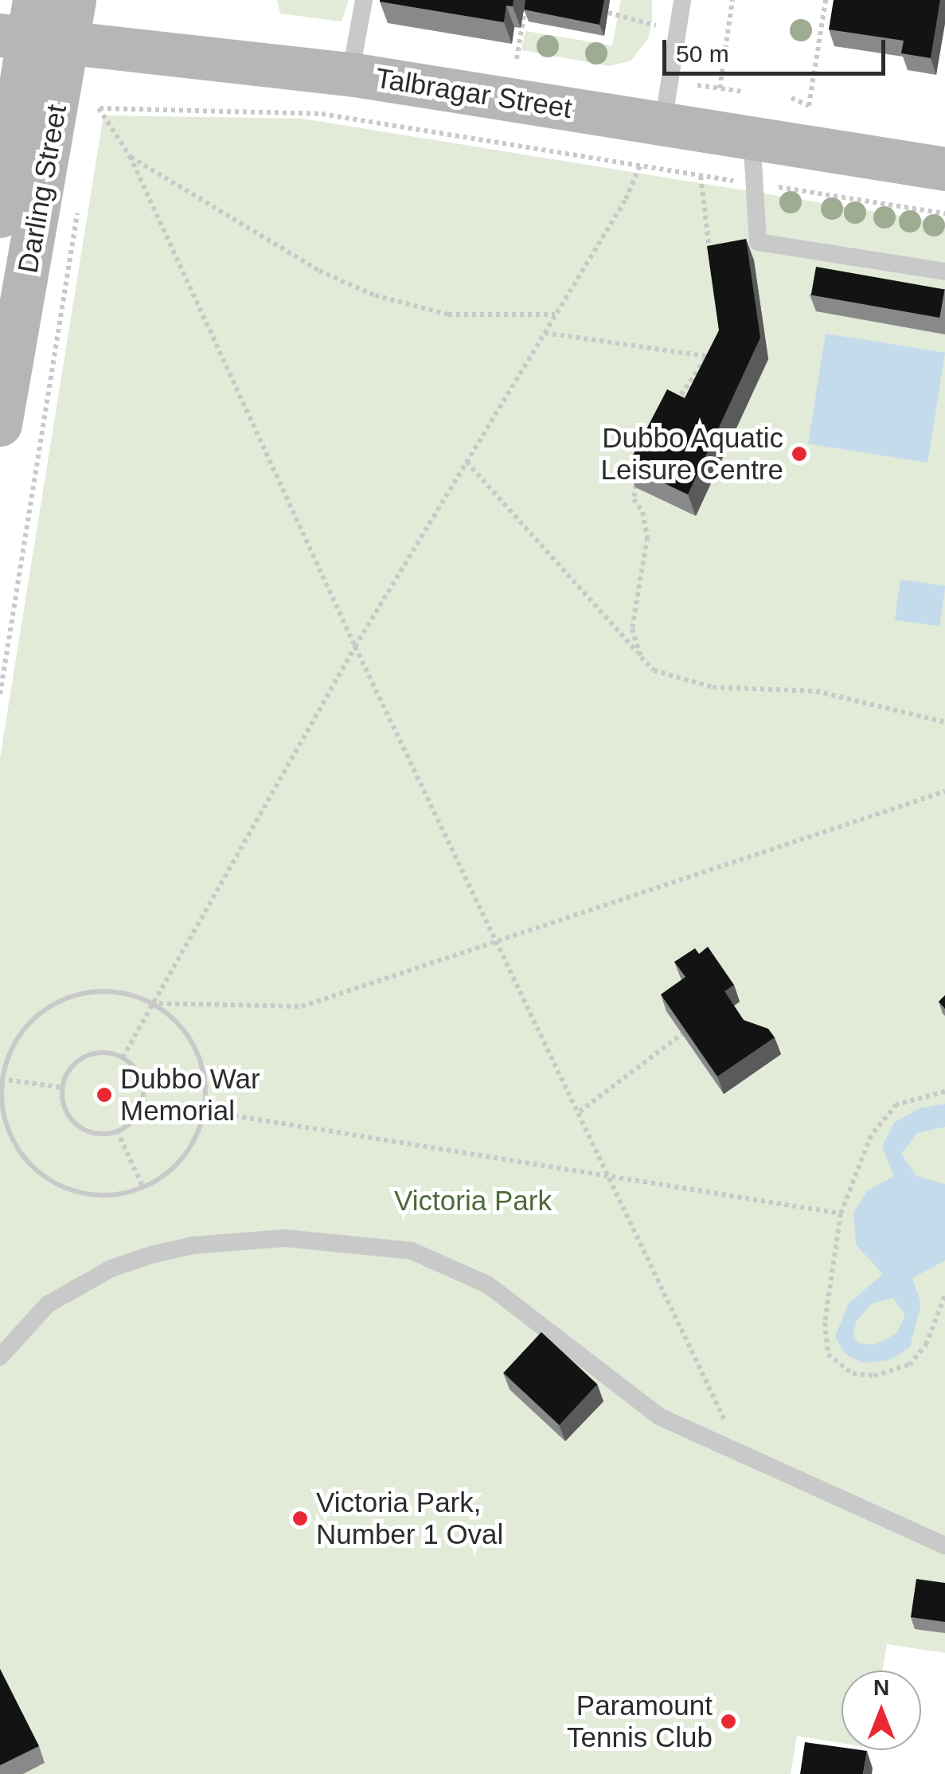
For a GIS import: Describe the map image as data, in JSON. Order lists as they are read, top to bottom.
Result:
{
  "streets": {
    "street": ["Talbragar Street", "Darling Street"]
  },
  "crossings": [
    ["Talbragar Street", "Darling Street"]
  ],
  "parks": ["Victoria Park"],
  "places": [
    "Dubbo Aquatic Leisure Centre",
    "Dubbo War Memorial",
    "Victoria Park, Number 1 Oval",
    "Paramount Tennis Club"
  ],
  "scale_bar": "50 m",
  "north": "top"
}
